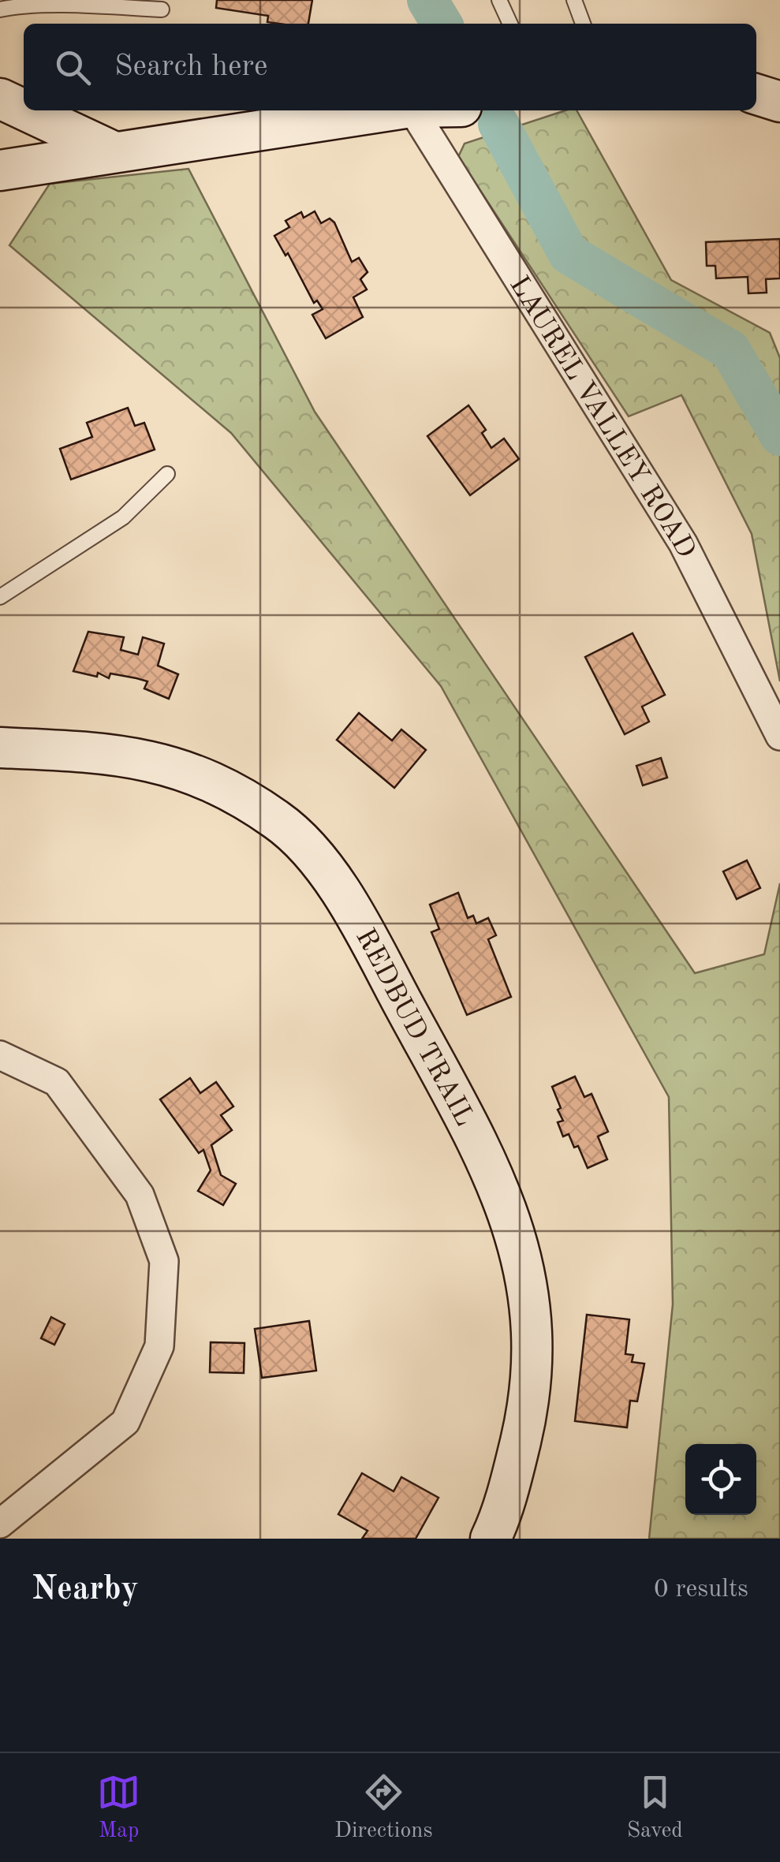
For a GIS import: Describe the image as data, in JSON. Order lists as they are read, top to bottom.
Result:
{
  "streets": {
    "street": ["LAUREL VALLEY ROAD", "REDBUD TRAIL"]
  },
  "page": {
    "search": "Search here",
    "heading": ["Nearby", "0 results"],
    "nav": ["Map", "Directions", "Saved"]
  }
}
